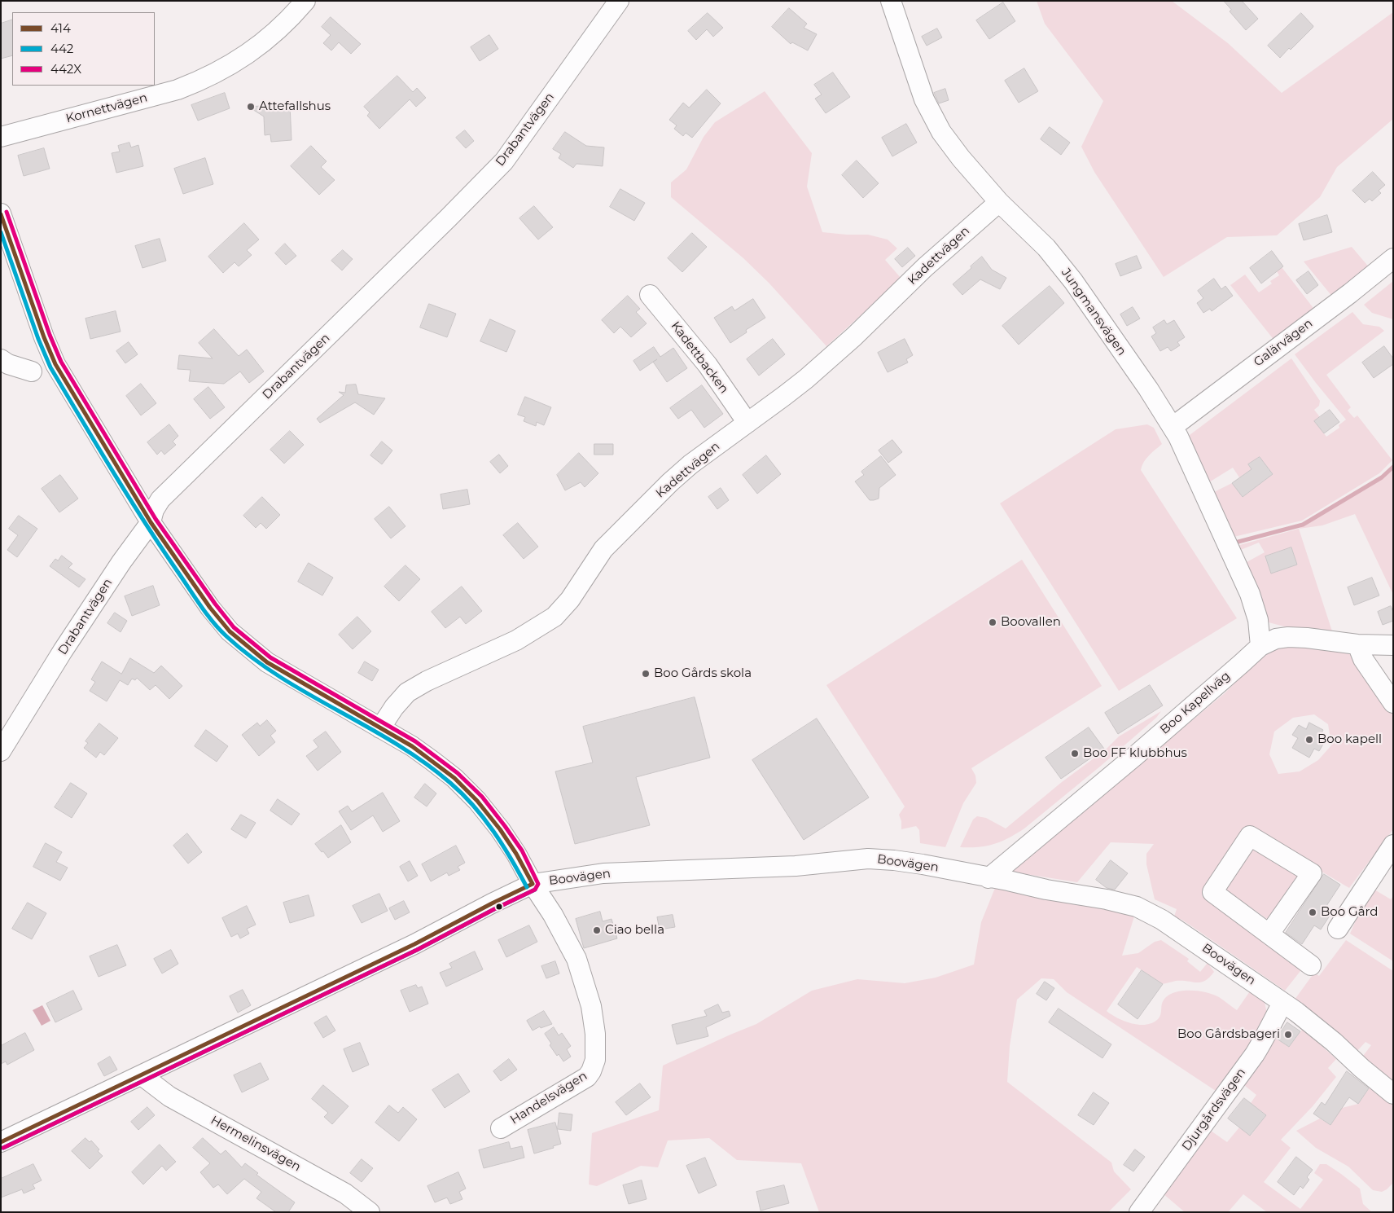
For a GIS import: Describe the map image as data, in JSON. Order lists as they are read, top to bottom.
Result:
{
  "streets": {
    "street": [
      "Kornettvägen",
      "Drabantvägen",
      "Kadettvägen",
      "Jungmansvägen",
      "Galärvägen",
      "Kadettbacken",
      "Boo Kapellväg",
      "Boovägen",
      "Handelsvägen",
      "Djurgårdsvägen",
      "Hermelinsvägen"
    ]
  },
  "crossings": [
    ["Drabantvägen", "Boovägen"],
    ["Kadettvägen", "Jungmansvägen"],
    ["Kadettvägen", "Kadettbacken"],
    ["Kadettvägen", "Boovägen"],
    ["Jungmansvägen", "Galärvägen"],
    ["Jungmansvägen", "Boo Kapellväg"],
    ["Boo Kapellväg", "Boovägen"],
    ["Boovägen", "Handelsvägen"],
    ["Boovägen", "Djurgårdsvägen"]
  ],
  "places": [
    "Attefallshus",
    "Boovallen",
    "Boo Gårds skola",
    "Boo kapell",
    "Boo FF klubbhus",
    "Boo Gård",
    "Ciao bella",
    "Boo Gårdsbageri"
  ],
  "lines": ["transit line 442X", "transit line 414", "transit line 442"],
  "legend": ["414", "442", "442X"]
}
